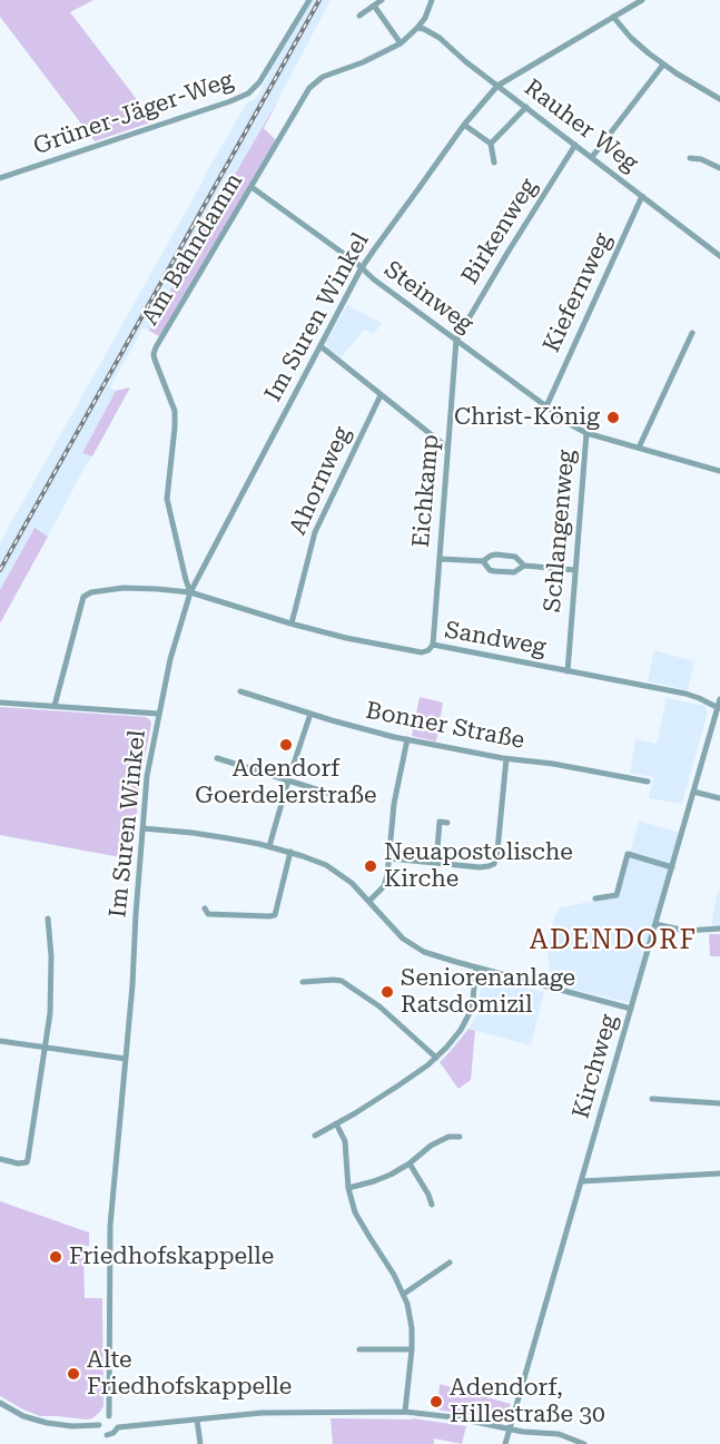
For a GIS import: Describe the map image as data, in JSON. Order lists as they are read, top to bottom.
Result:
{
  "streets": {
    "street": [
      "Grüner-Jäger-Weg",
      "Rauher Weg",
      "Birkenweg",
      "Am Bahndamm",
      "Kiefernweg",
      "Steinweg",
      "Im Suren Winkel",
      "Ahornweg",
      "Eichkamp",
      "Schlangenweg",
      "Sandweg",
      "Bonner Straße",
      "Kirchweg"
    ]
  },
  "crossings": [
    ["Rauher Weg", "Birkenweg"],
    ["Rauher Weg", "Am Bahndamm"],
    ["Rauher Weg", "Kiefernweg"],
    ["Rauher Weg", "Im Suren Winkel"],
    ["Birkenweg", "Steinweg"],
    ["Birkenweg", "Eichkamp"],
    ["Am Bahndamm", "Steinweg"],
    ["Am Bahndamm", "Im Suren Winkel"],
    ["Am Bahndamm", "Sandweg"],
    ["Kiefernweg", "Steinweg"],
    ["Steinweg", "Im Suren Winkel"],
    ["Steinweg", "Eichkamp"],
    ["Steinweg", "Schlangenweg"],
    ["Im Suren Winkel", "Sandweg"],
    ["Ahornweg", "Sandweg"],
    ["Eichkamp", "Sandweg"],
    ["Schlangenweg", "Sandweg"],
    ["Sandweg", "Kirchweg"]
  ],
  "districts": ["ADENDORF"],
  "places": [
    "Christ-König",
    "Adendorf Goerdelerstraße",
    "Neuapostolische Kirche",
    "Seniorenanlage Ratsdomizil",
    "Friedhofskappelle",
    "Alte Friedhofskappelle",
    "Adendorf, Hillestraße 30"
  ]
}
